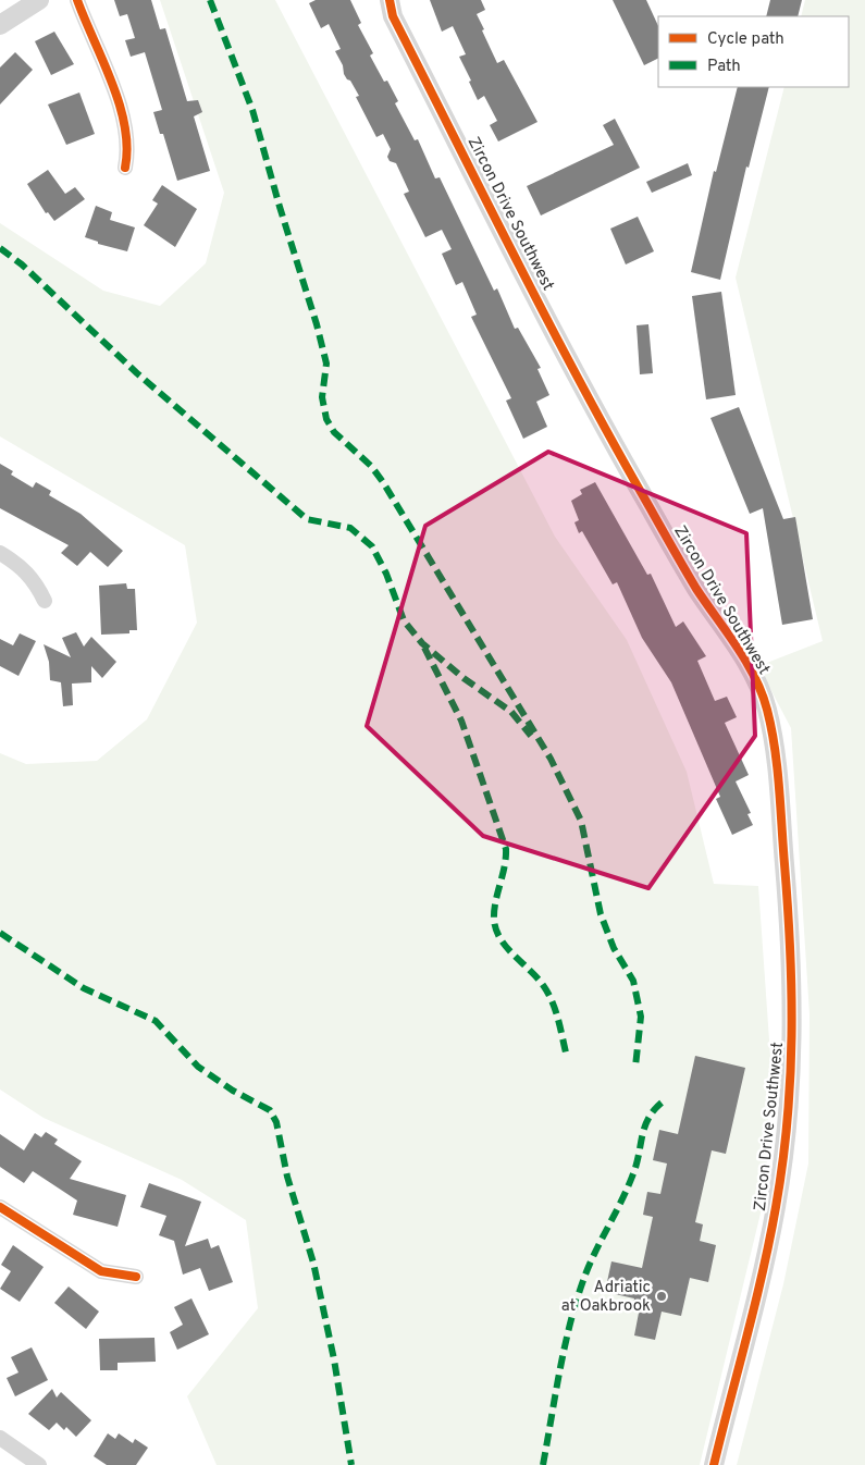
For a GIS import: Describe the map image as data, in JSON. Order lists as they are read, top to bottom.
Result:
{
  "streets": {
    "street": ["Zircon Drive Southwest"]
  },
  "places": ["Adriatic at Oakbrook"],
  "legend": ["Cycle path", "Path"]
}
